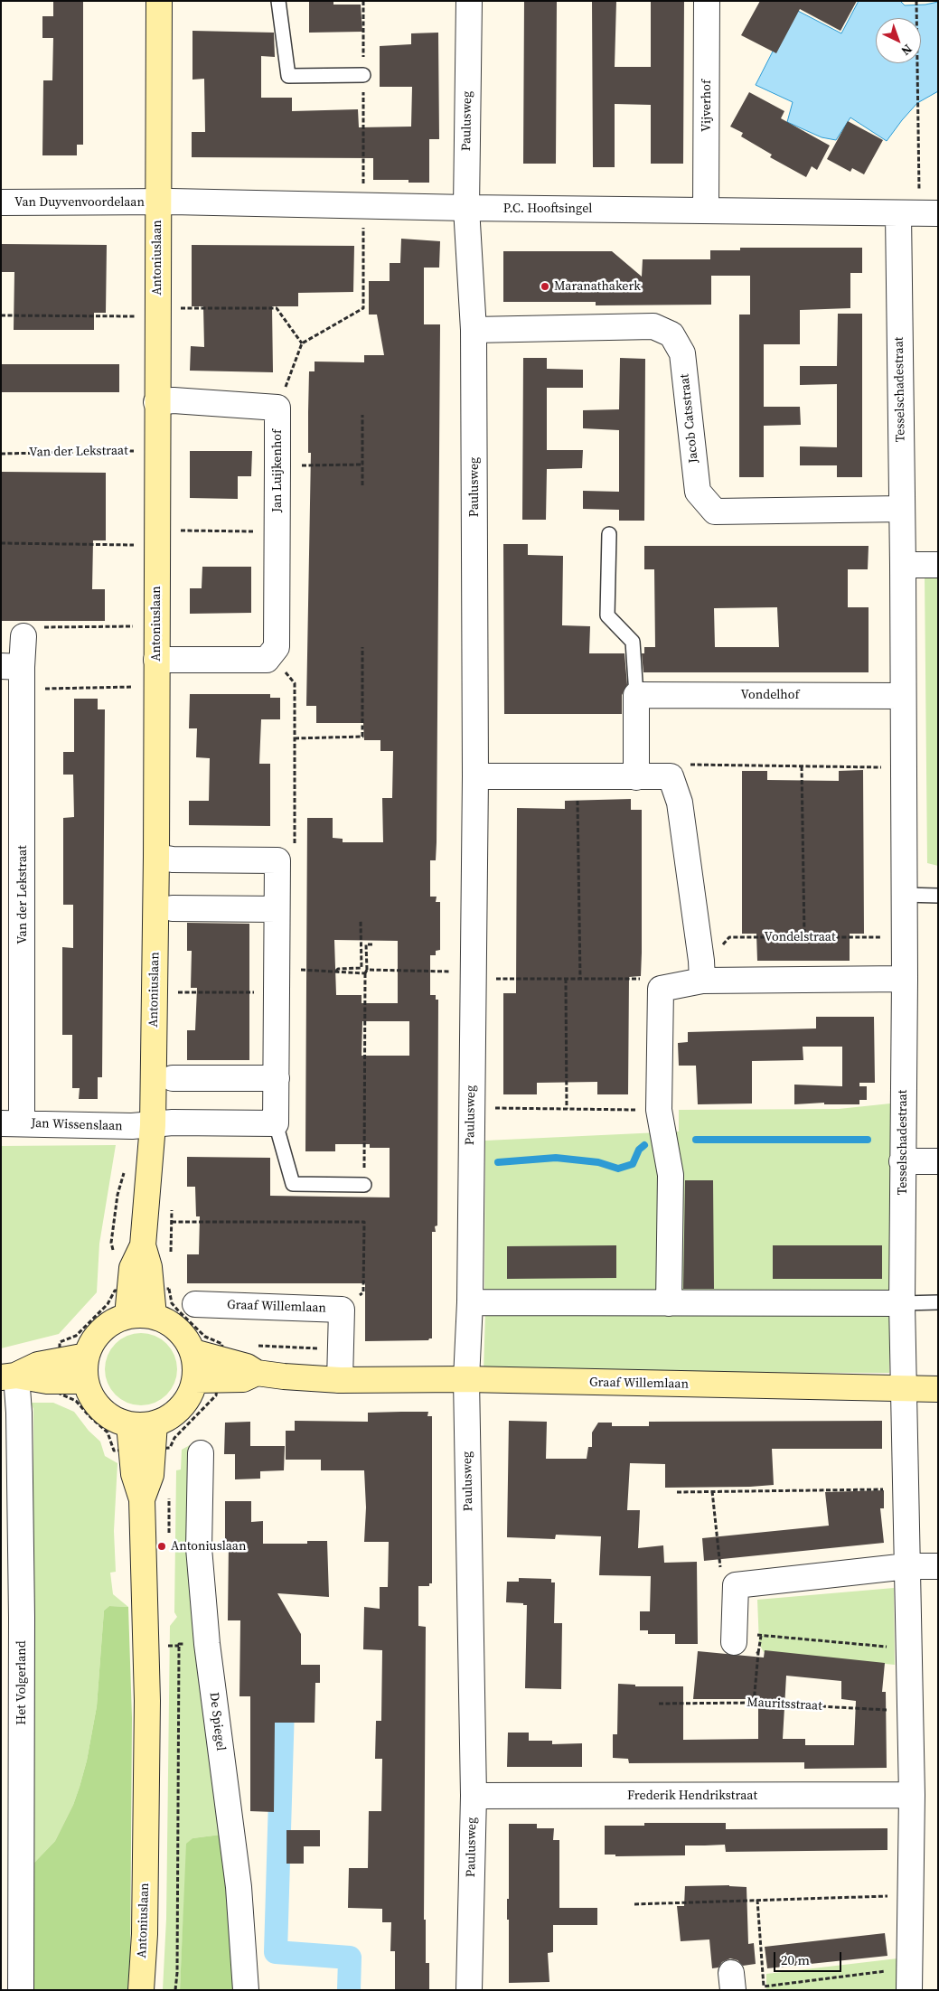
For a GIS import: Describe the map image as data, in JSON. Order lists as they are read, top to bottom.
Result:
{
  "streets": {
    "main road": ["Antoniuslaan", "Graaf Willemlaan"],
    "street": [
      "Vijverhof",
      "Paulusweg",
      "Van Duyvenvoordelaan",
      "P.C. Hooftsingel",
      "Tesselschadestraat",
      "Jacob Catsstraat",
      "Van der Lekstraat",
      "Jan Luijkenhof",
      "Vondelhof",
      "Jan Wissenslaan",
      "Het Volgerland",
      "De Spiegel",
      "Frederik Hendrikstraat"
    ],
    "path": ["Vondelstraat", "Mauritsstraat"]
  },
  "crossings": [
    ["Vijverhof", "P.C. Hooftsingel"],
    ["Paulusweg", "P.C. Hooftsingel"],
    ["Paulusweg", "Jacob Catsstraat"],
    ["Paulusweg", "Graaf Willemlaan"],
    ["Paulusweg", "Frederik Hendrikstraat"],
    ["Van Duyvenvoordelaan", "P.C. Hooftsingel"],
    ["Van Duyvenvoordelaan", "Antoniuslaan"],
    ["P.C. Hooftsingel", "Antoniuslaan"],
    ["P.C. Hooftsingel", "Tesselschadestraat"],
    ["Antoniuslaan", "Van der Lekstraat"],
    ["Antoniuslaan", "Jan Luijkenhof"],
    ["Antoniuslaan", "Jan Wissenslaan"],
    ["Antoniuslaan", "Graaf Willemlaan"],
    ["Tesselschadestraat", "Jacob Catsstraat"],
    ["Tesselschadestraat", "Vondelhof"],
    ["Tesselschadestraat", "Vondelstraat"],
    ["Tesselschadestraat", "Graaf Willemlaan"],
    ["Van der Lekstraat", "Jan Wissenslaan"]
  ],
  "places": ["Maranathakerk", "Antoniuslaan"],
  "scale_bar": "20 m",
  "north": "bottom right"
}
